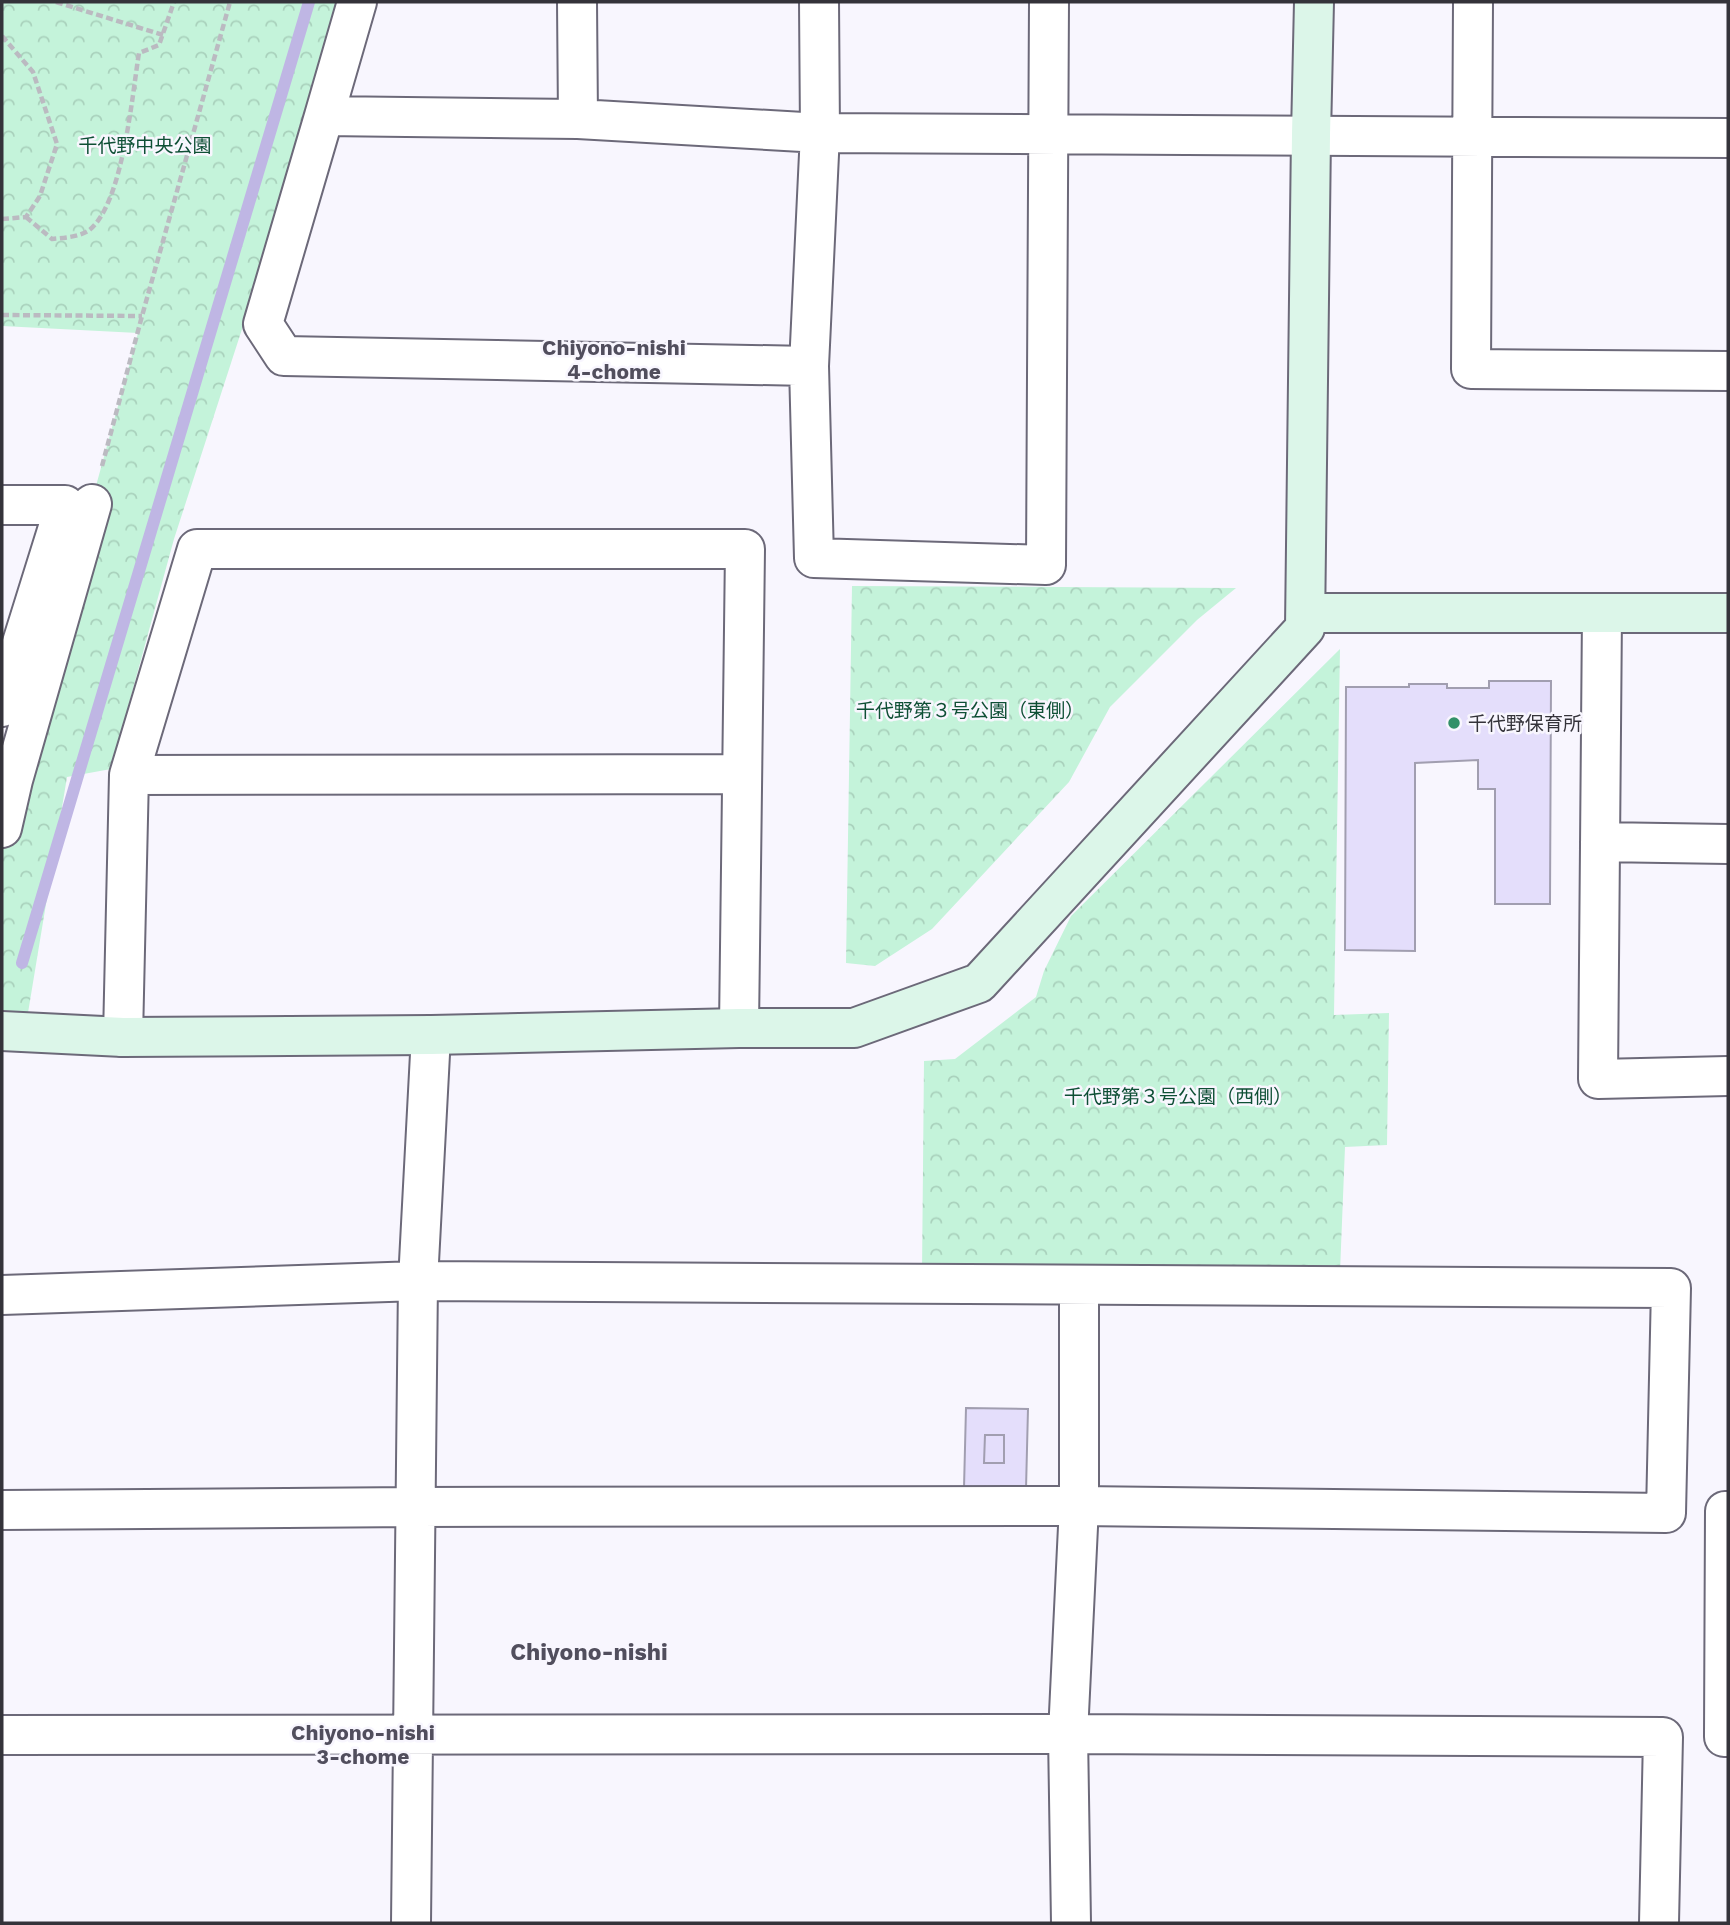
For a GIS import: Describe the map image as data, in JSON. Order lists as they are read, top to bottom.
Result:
{
  "districts": ["Chiyono-nishi 4-chome", "Chiyono-nishi", "Chiyono-nishi 3-chome"],
  "parks": ["千代野中央公園", "千代野第３号公園（東側）", "千代野第３号公園（西側）"],
  "places": ["千代野保育所"]
}
